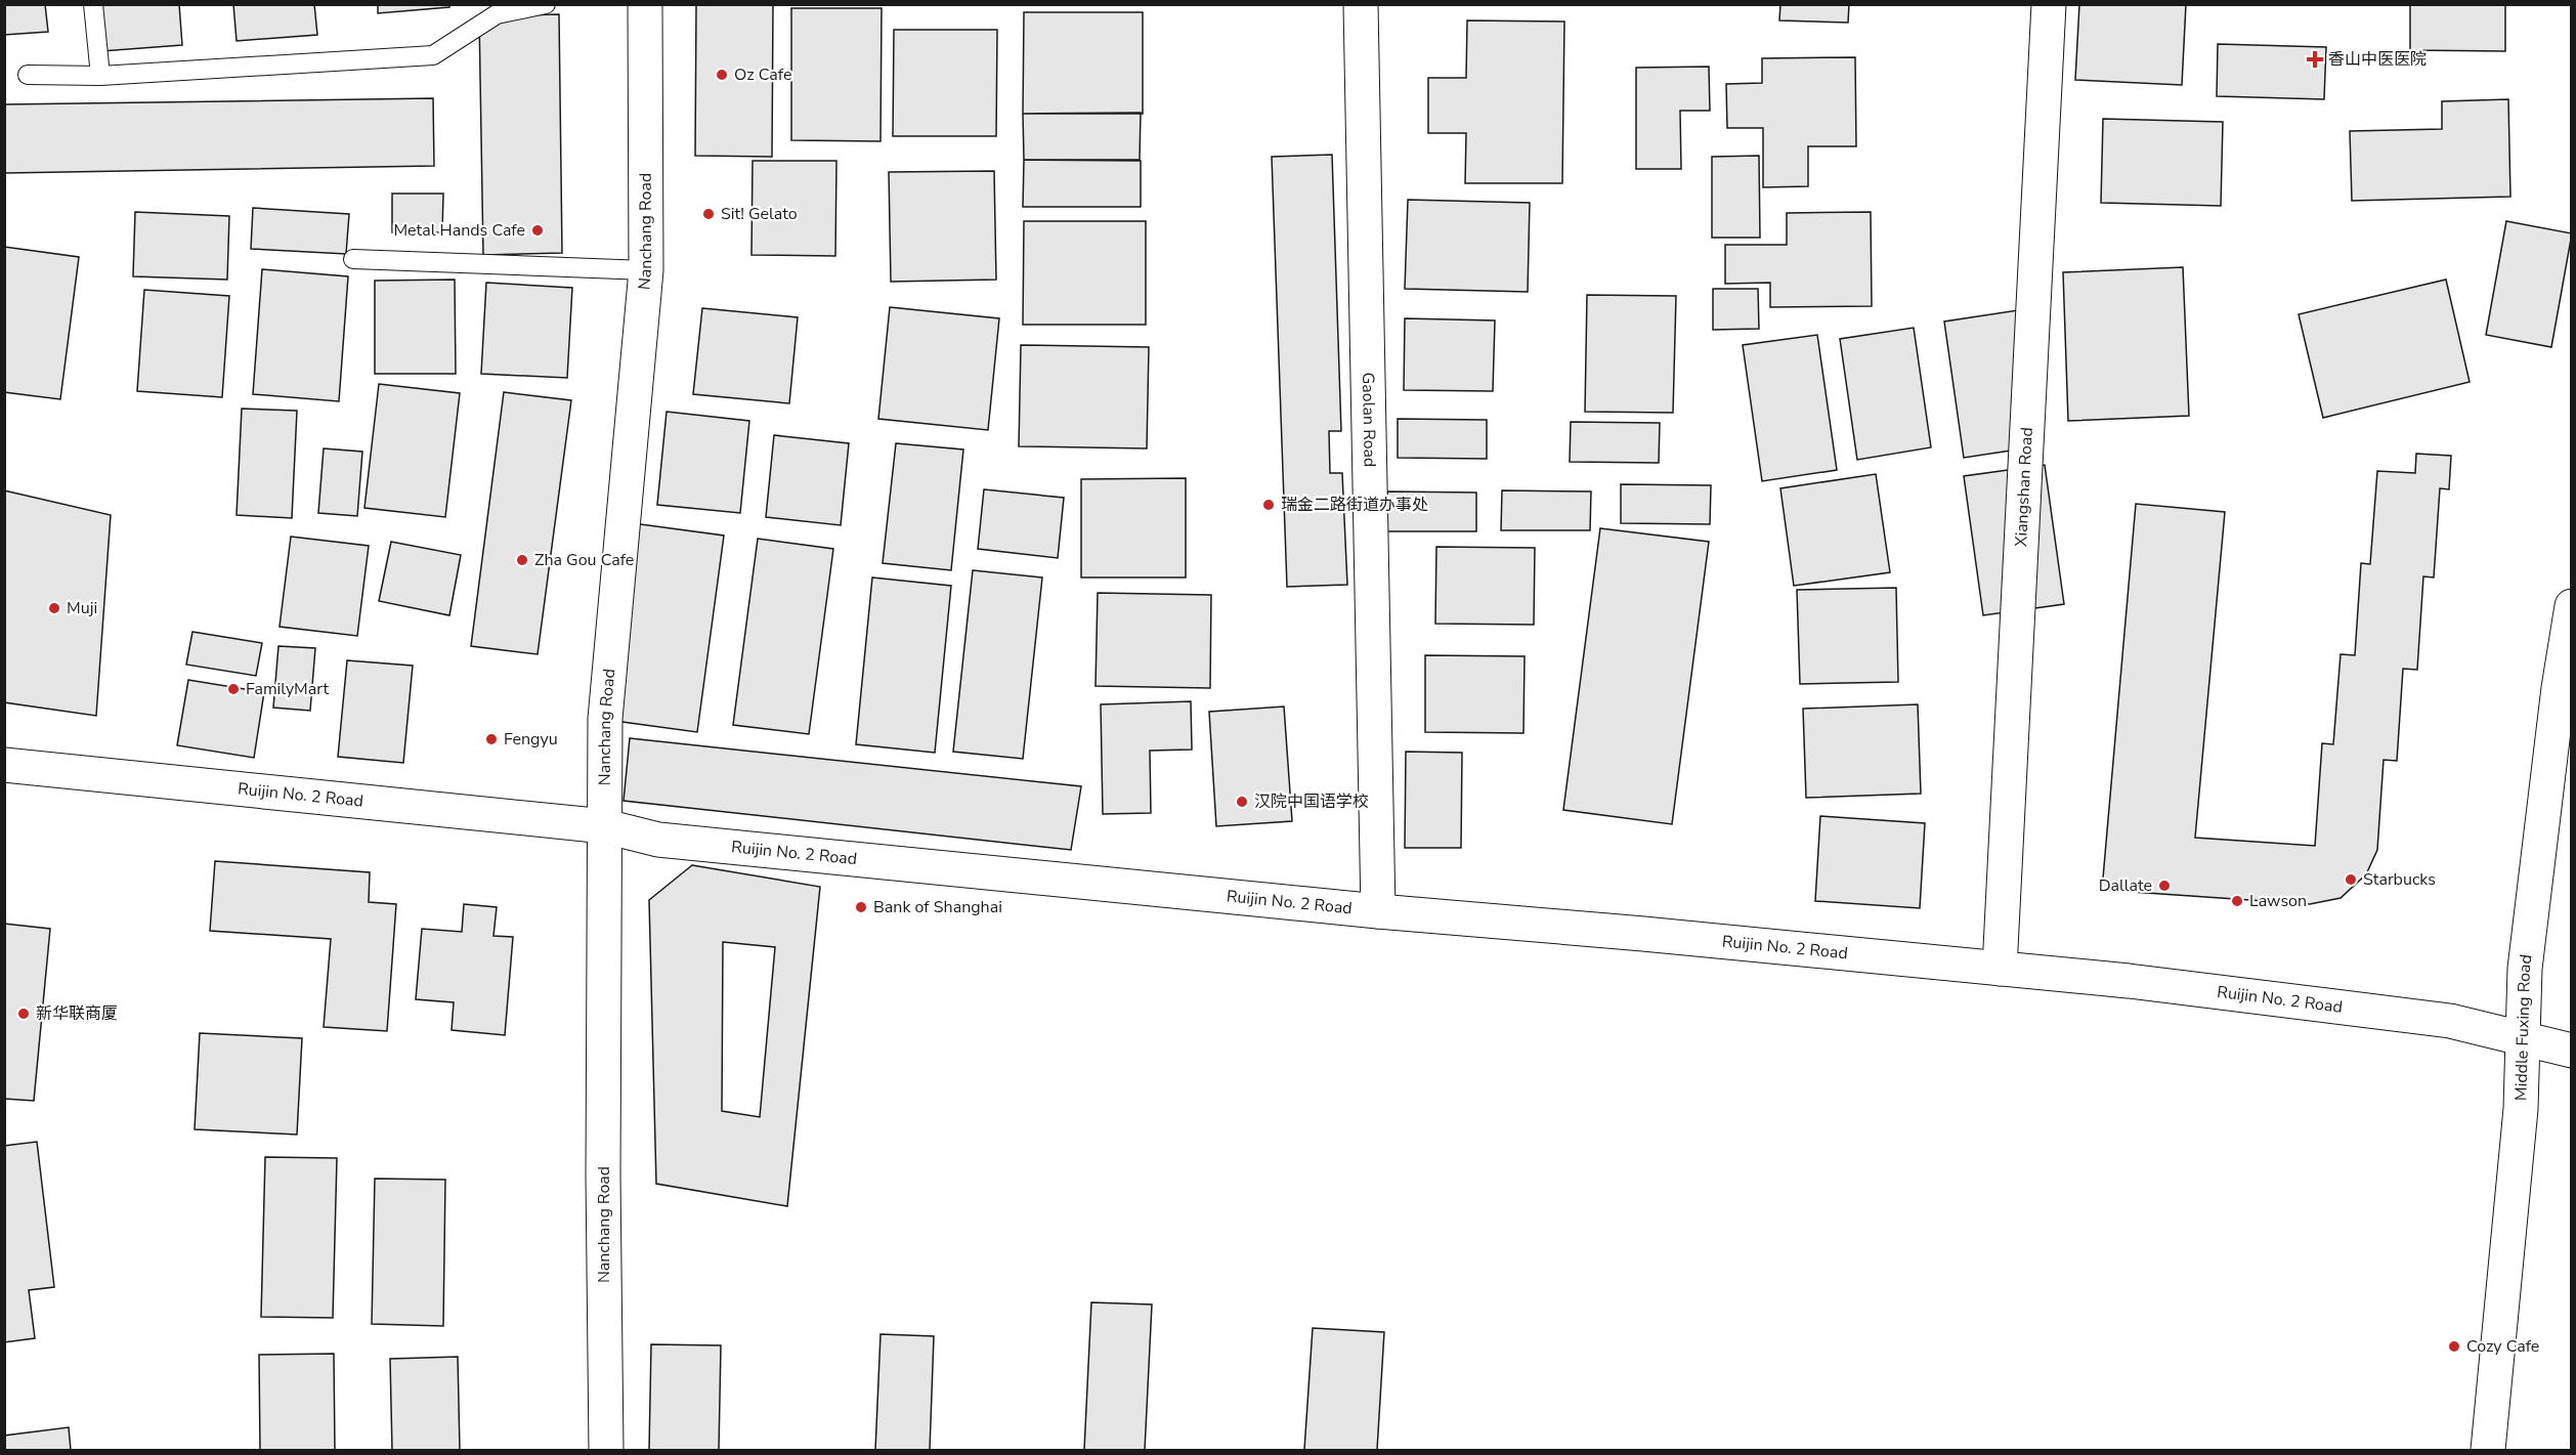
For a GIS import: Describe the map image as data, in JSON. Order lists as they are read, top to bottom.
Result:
{
  "streets": {
    "main road": [
      "Nanchang Road",
      "Gaolan Road",
      "Xiangshan Road",
      "Ruijin No. 2 Road",
      "Middle Fuxing Road"
    ]
  },
  "crossings": [
    ["Nanchang Road", "Ruijin No. 2 Road"],
    ["Gaolan Road", "Ruijin No. 2 Road"],
    ["Xiangshan Road", "Ruijin No. 2 Road"],
    ["Ruijin No. 2 Road", "Middle Fuxing Road"]
  ],
  "places": {
    "health": ["香山中医医院"],
    "other": [
      "Oz Cafe",
      "Sit! Gelato",
      "Metal Hands Cafe",
      "瑞金二路街道办事处",
      "Zha Gou Cafe",
      "Muji",
      "FamilyMart",
      "Fengyu",
      "汉院中国语学校",
      "Starbucks",
      "Dallate",
      "Lawson",
      "Bank of Shanghai",
      "新华联商厦",
      "Cozy Cafe"
    ]
  }
}
